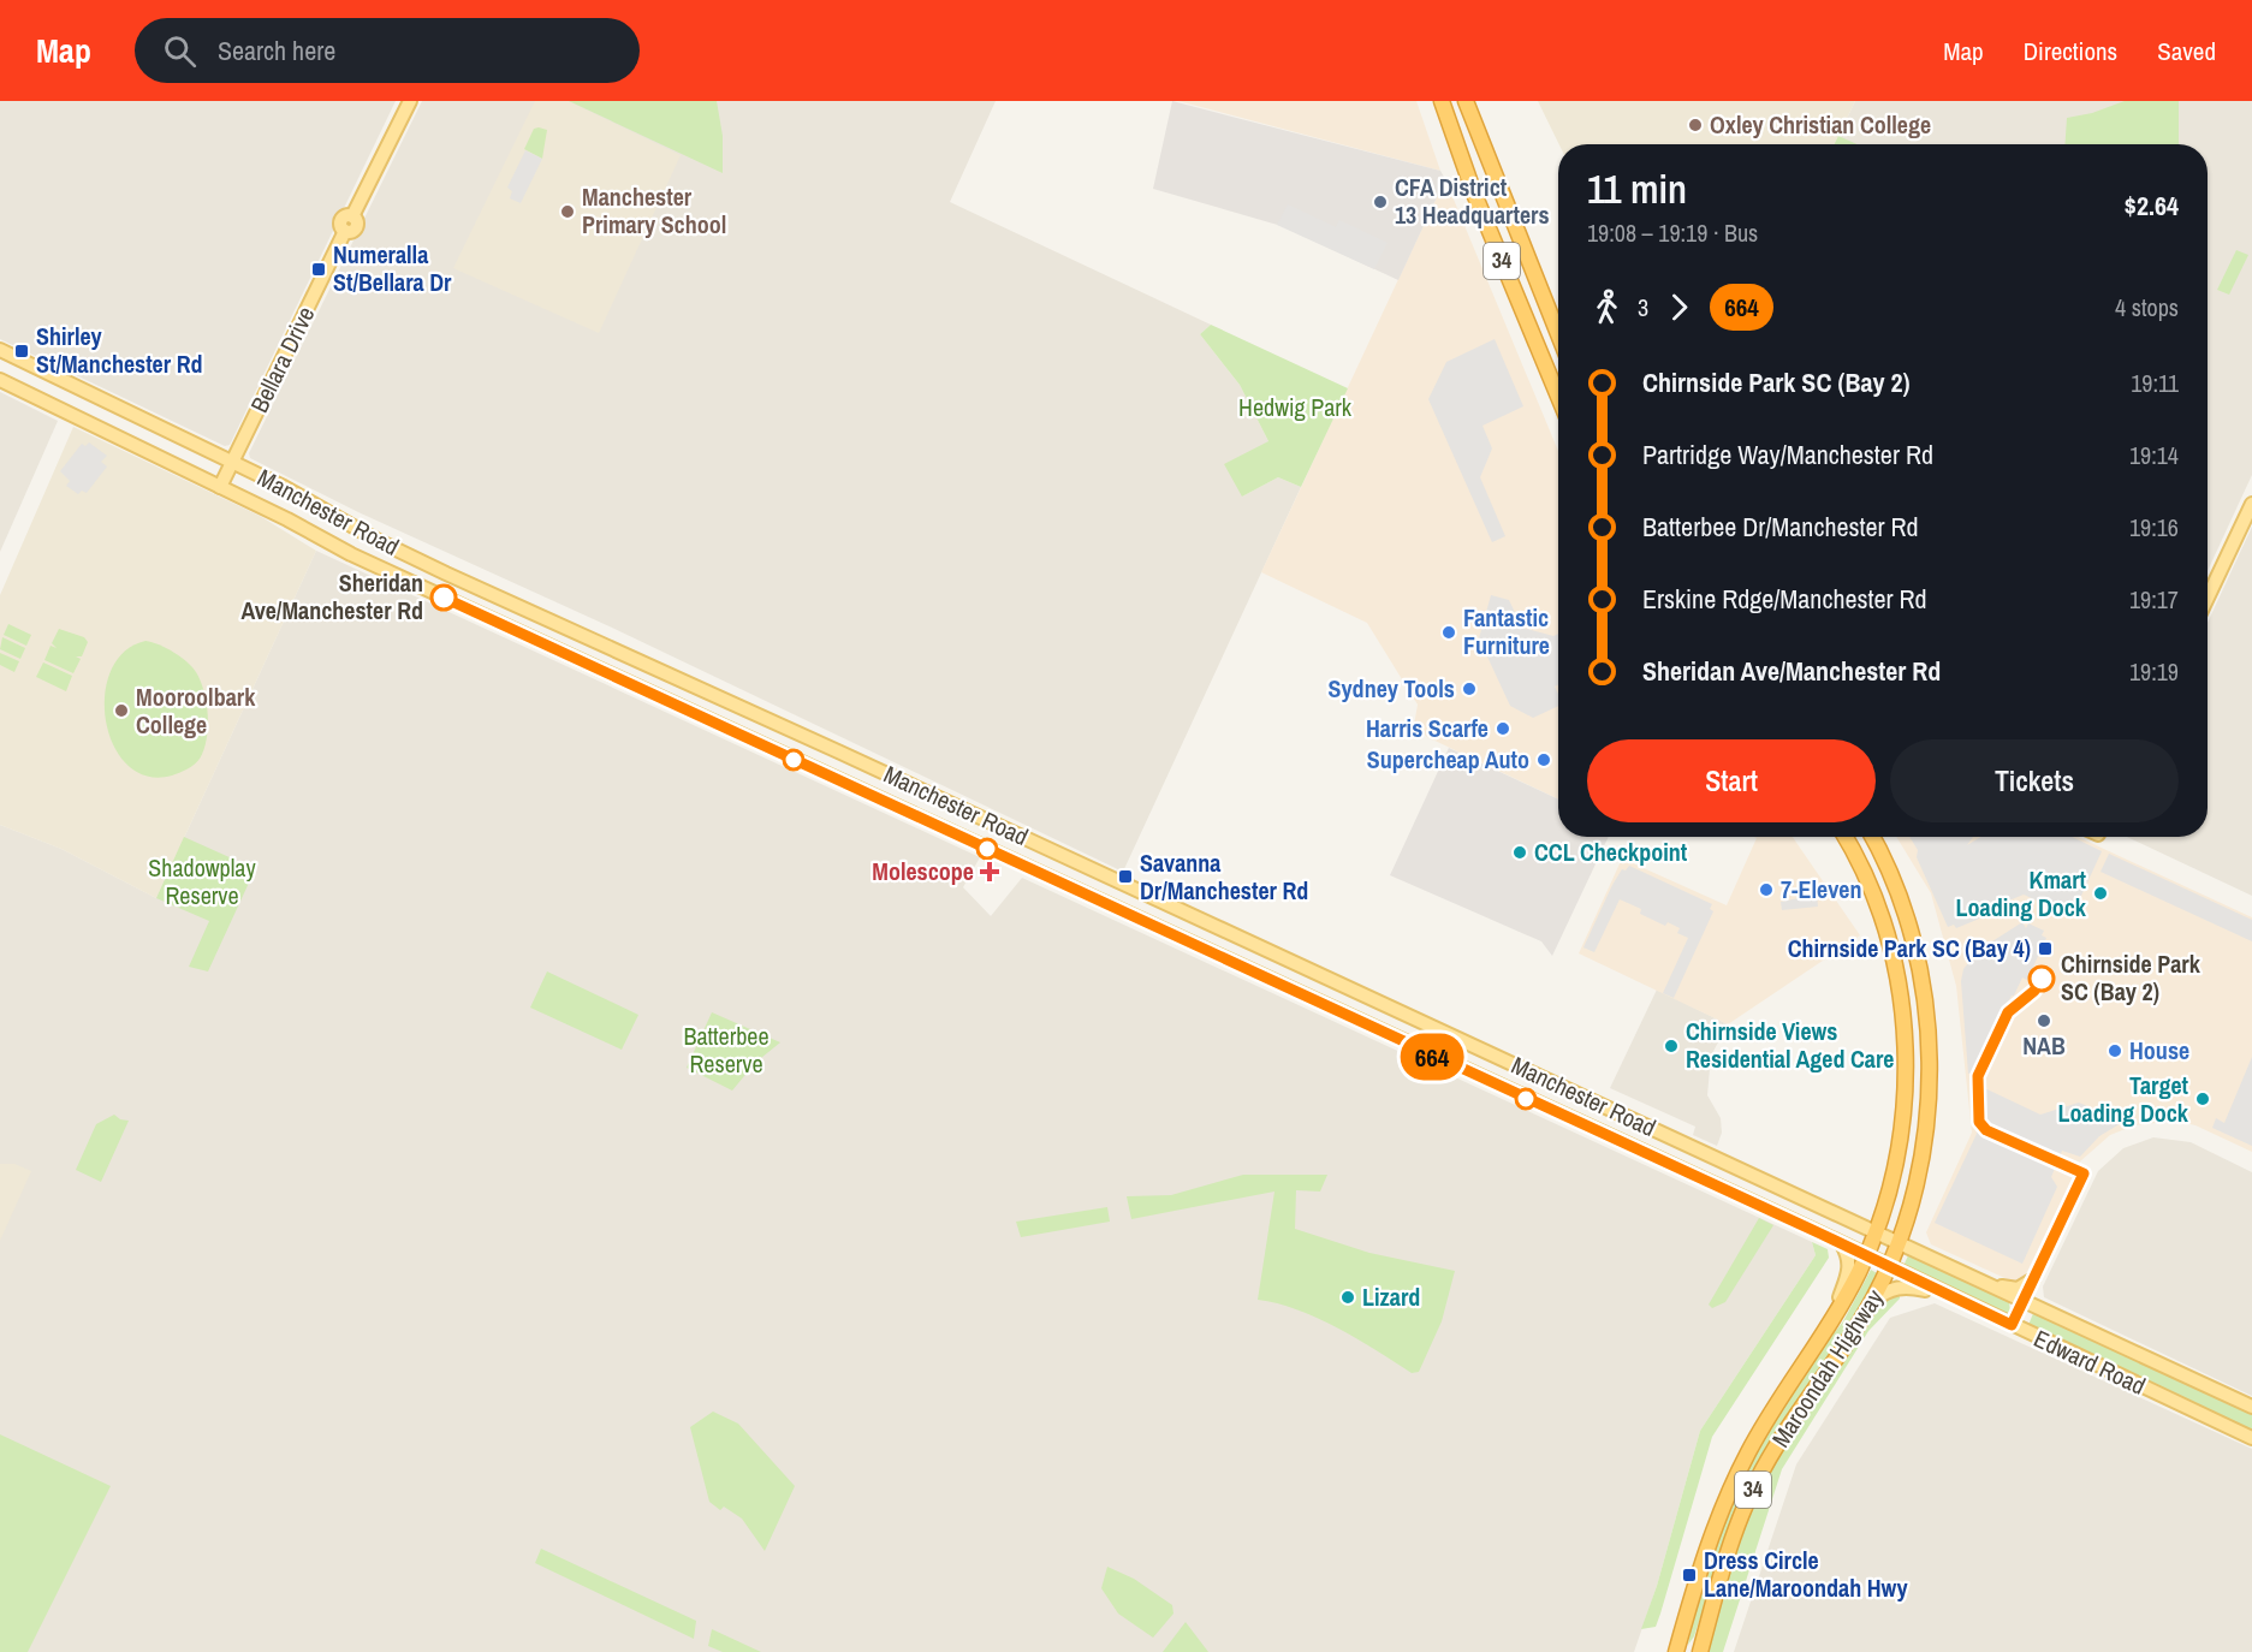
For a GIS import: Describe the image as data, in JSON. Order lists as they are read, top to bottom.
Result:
{
  "streets": {
    "highway": ["34", "Maroondah Highway"],
    "main road": ["Bellara Drive", "Manchester Road", "Edward Road"]
  },
  "crossings": [
    ["Bellara Drive", "Manchester Road"],
    ["Manchester Road", "Edward Road"],
    ["Manchester Road", "Maroondah Highway"],
    ["Edward Road", "Maroondah Highway"]
  ],
  "parks": ["Hedwig Park", "Shadowplay Reserve", "Batterbee Reserve"],
  "places": {
    "other": [
      "Oxley Christian College",
      "CFA District 13 Headquarters",
      "Manchester Primary School",
      "Sheridan Ave/Manchester Rd",
      "Fantastic Furniture",
      "Sydney Tools",
      "Mooroolbark College",
      "Harris Scarfe",
      "Supercheap Auto",
      "CCL Checkpoint",
      "7-Eleven",
      "Kmart Loading Dock",
      "Chirnside Park SC (Bay 2)",
      "NAB",
      "Chirnside Views Residential Aged Care",
      "House",
      "Target Loading Dock",
      "Lizard"
    ],
    "transit": [
      "Numeralla St/Bellara Dr",
      "Shirley St/Manchester Rd",
      "Savanna Dr/Manchester Rd",
      "Chirnside Park SC (Bay 4)",
      "Dress Circle Lane/Maroondah Hwy"
    ],
    "health": ["Molescope"]
  },
  "lines": ["bus line 664"],
  "page": {
    "header": "Map",
    "search": "Search here",
    "nav": ["Map", "Directions", "Saved"],
    "on_map": "664",
    "heading": ["11 min", "19:08 – 19:19 · Bus", "$2.64"],
    "legs": ["3", "664", "4 stops"],
    "list": [
      {
        "name": "Chirnside Park SC (Bay 2)",
        "value": "19:11"
      },
      {
        "name": "Partridge Way/Manchester Rd",
        "value": "19:14"
      },
      {
        "name": "Batterbee Dr/Manchester Rd",
        "value": "19:16"
      },
      {
        "name": "Erskine Rdge/Manchester Rd",
        "value": "19:17"
      },
      {
        "name": "Sheridan Ave/Manchester Rd",
        "value": "19:19"
      }
    ],
    "buttons": ["Start", "Tickets"]
  }
}
